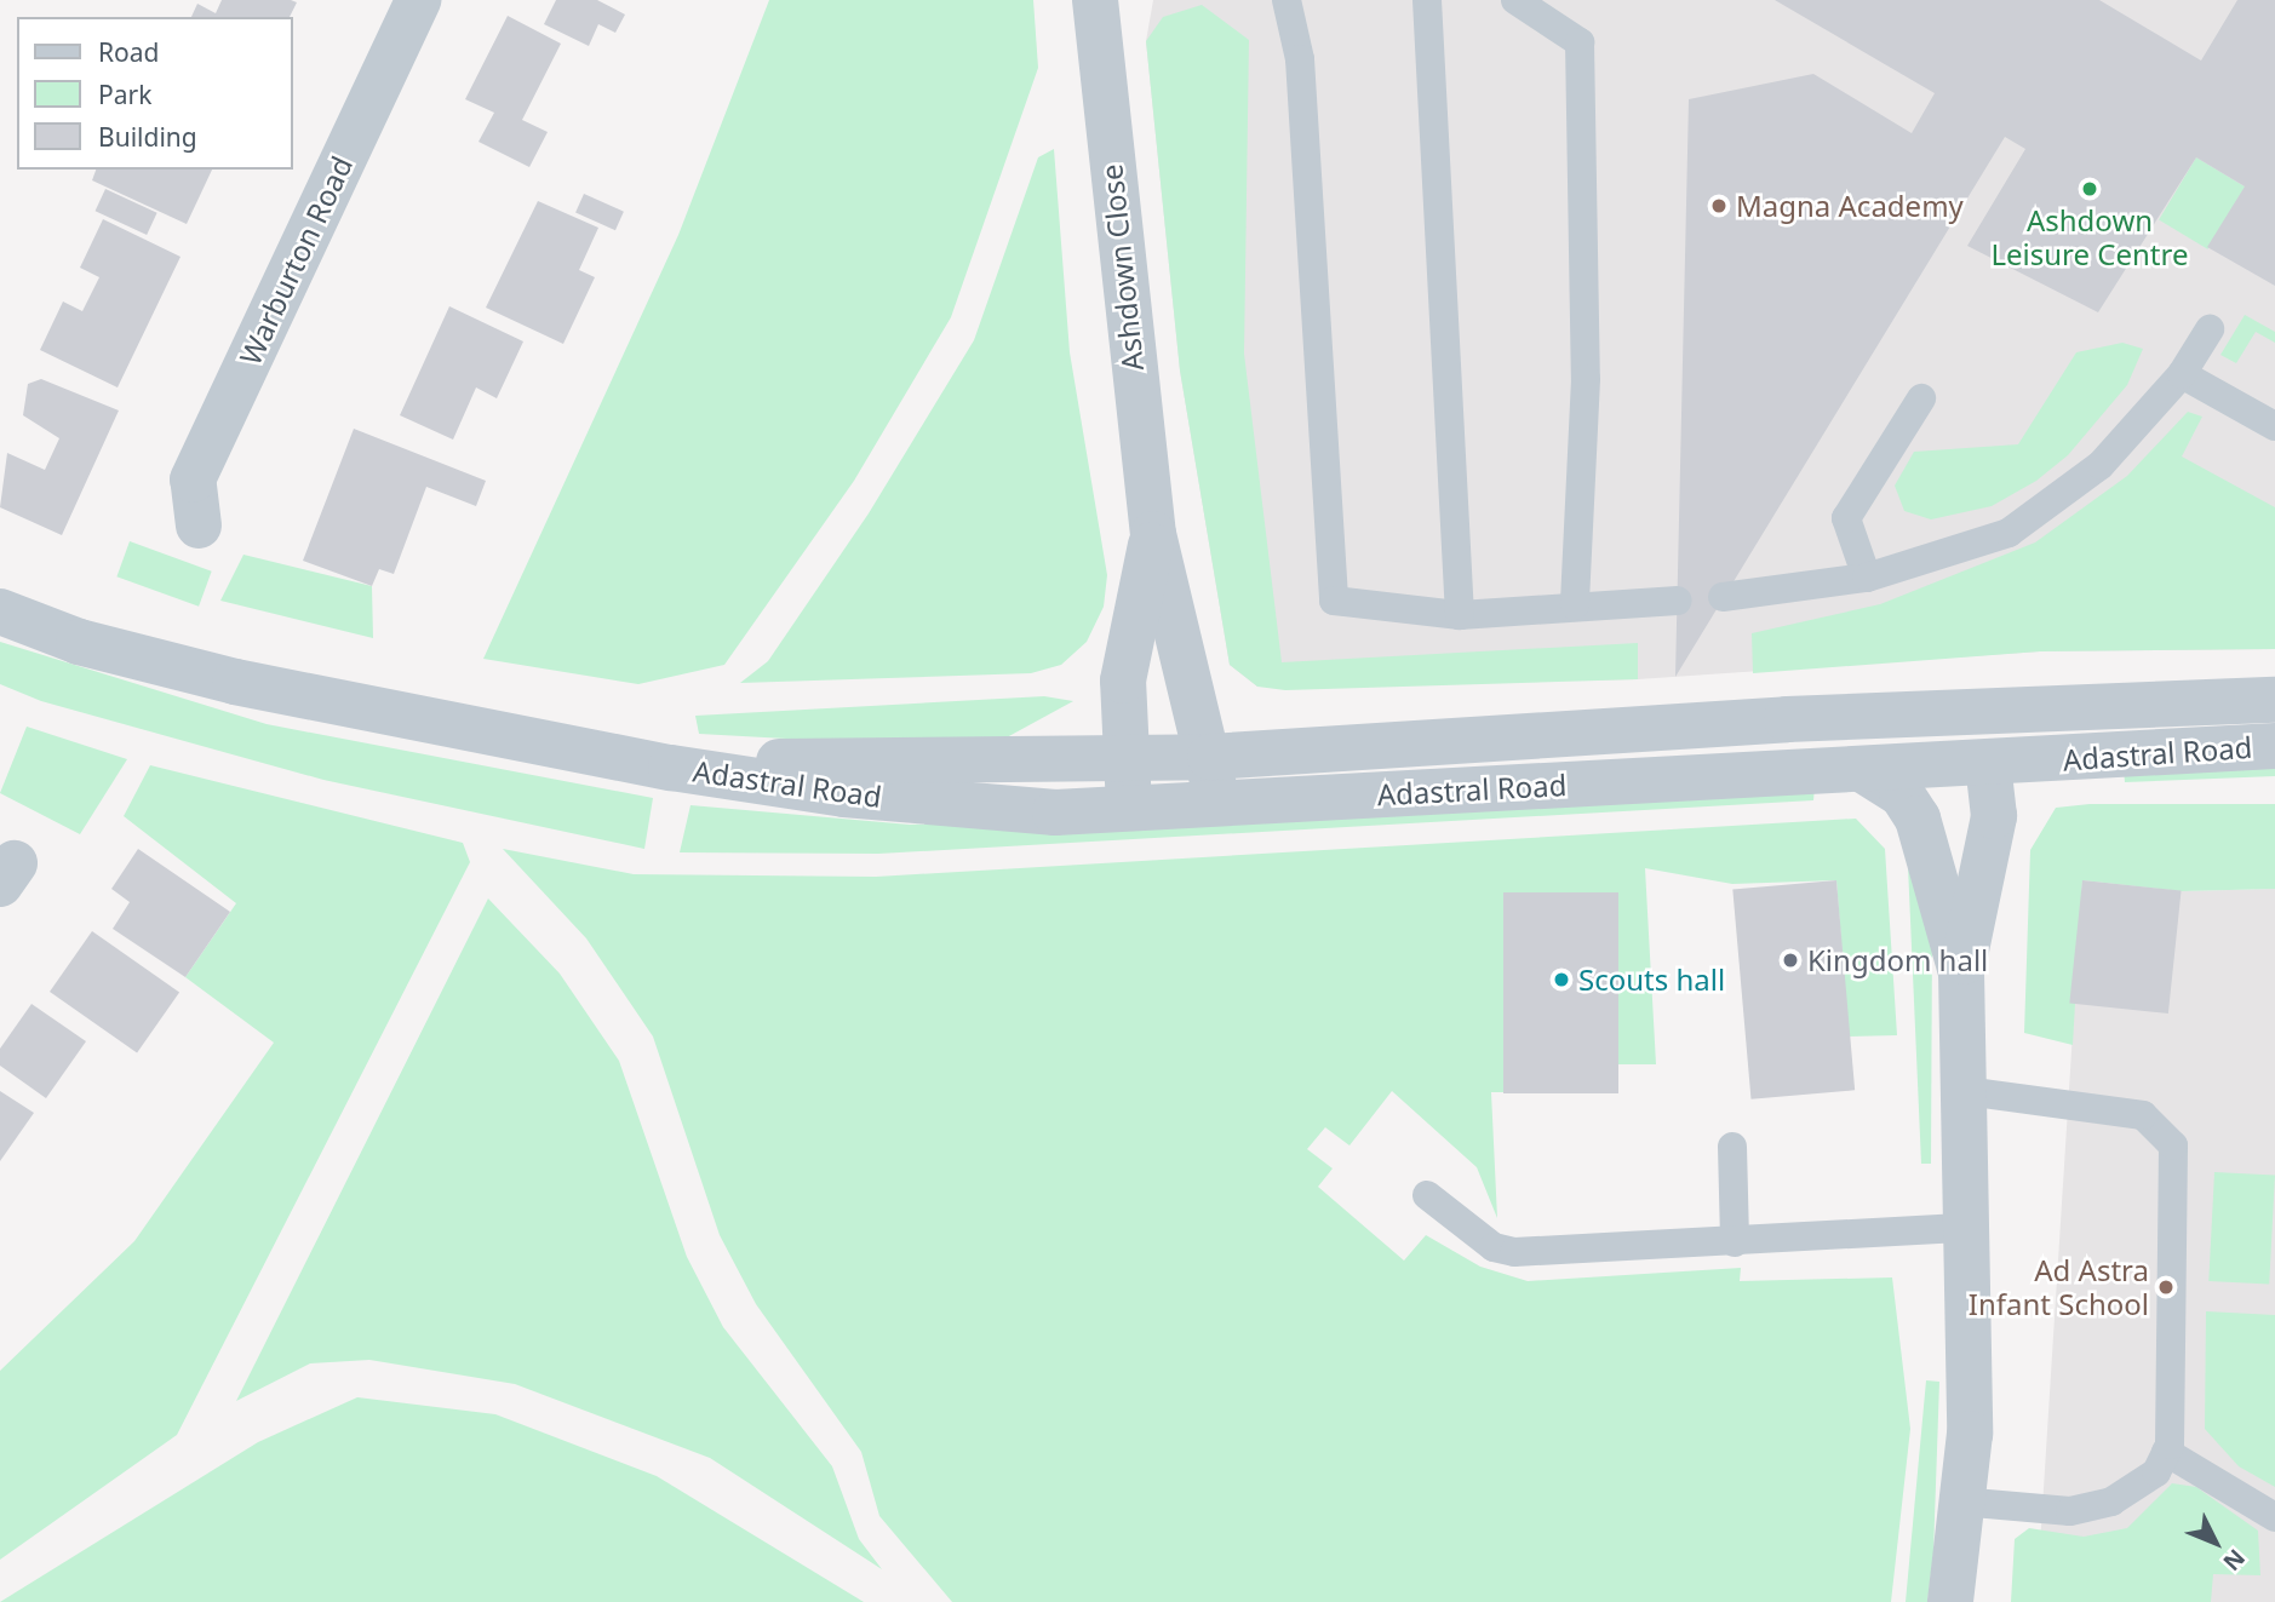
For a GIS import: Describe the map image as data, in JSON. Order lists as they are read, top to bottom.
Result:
{
  "streets": {
    "street": ["Warburton Road", "Ashdown Close", "Adastral Road"]
  },
  "places": [
    "Ashdown Leisure Centre",
    "Magna Academy",
    "Kingdom hall",
    "Scouts hall",
    "Ad Astra Infant School"
  ],
  "legend": ["Road", "Park", "Building"],
  "north": "bottom right"
}
